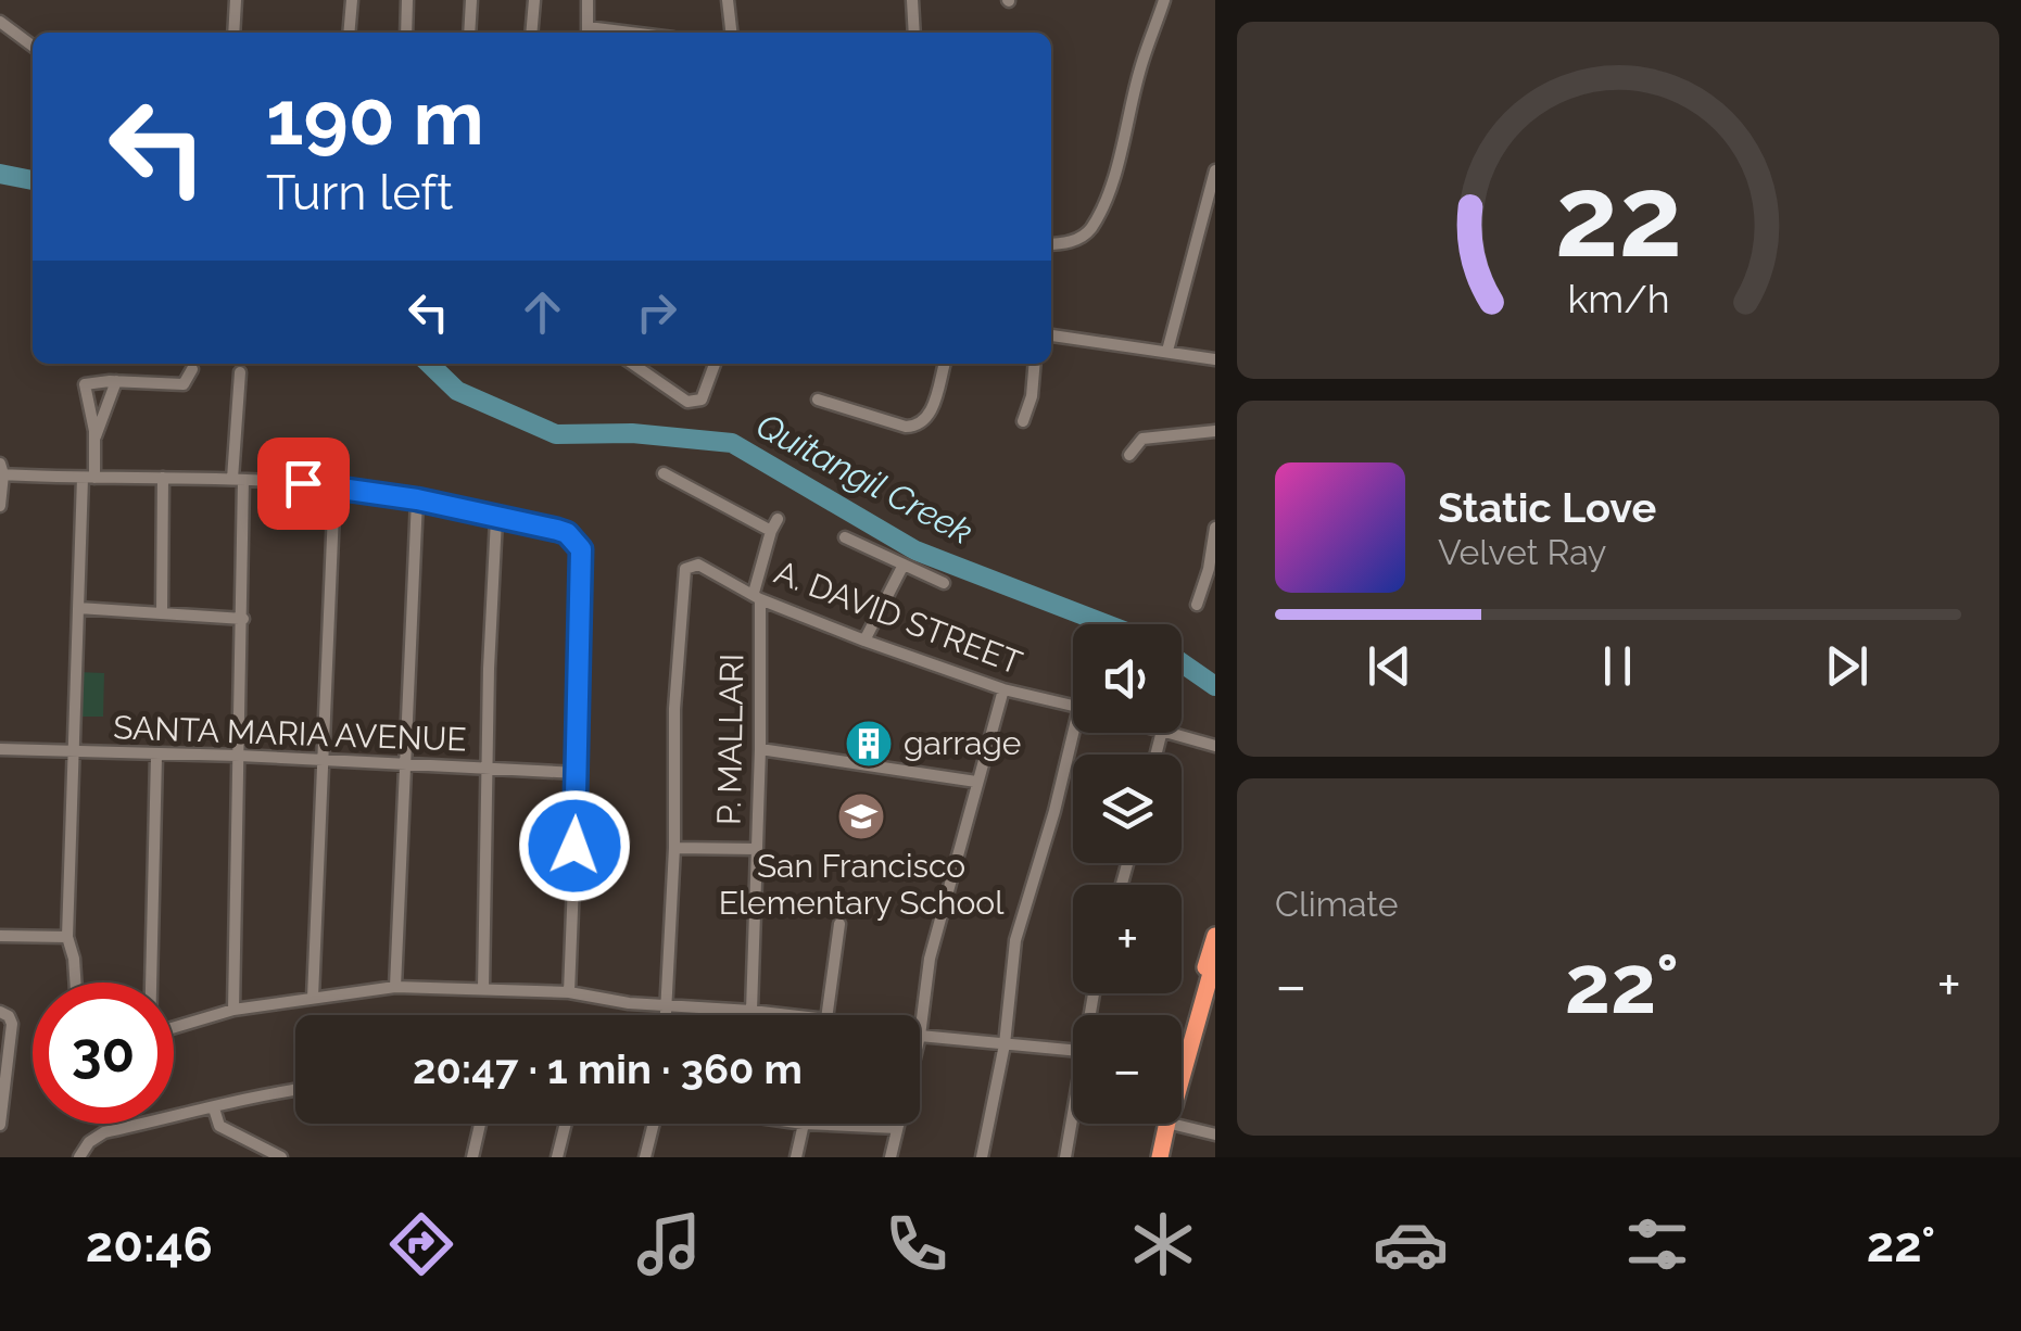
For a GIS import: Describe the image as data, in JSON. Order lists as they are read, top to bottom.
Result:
{
  "streets": {
    "street": ["A. DAVID STREET", "SANTA MARIA AVENUE", "P. MALLARI"]
  },
  "crossings": [
    ["A. DAVID STREET", "P. MALLARI"]
  ],
  "water": ["Quitangil Creek"],
  "places": {
    "building": ["garrage"],
    "school or university": ["San Francisco Elementary School"]
  },
  "page": {
    "turn": ["190 m", "Turn left"],
    "song": ["Static Love", "Velvet Ray"],
    "map_buttons": ["+", "−"],
    "tile": "Climate",
    "heat": ["−", "22°", "+"],
    "limit": "30",
    "trip": "20:47 · 1 min · 360 m",
    "tabs": ["20:46", "22°"],
    "gauge": ["22", "km/h"]
  }
}
